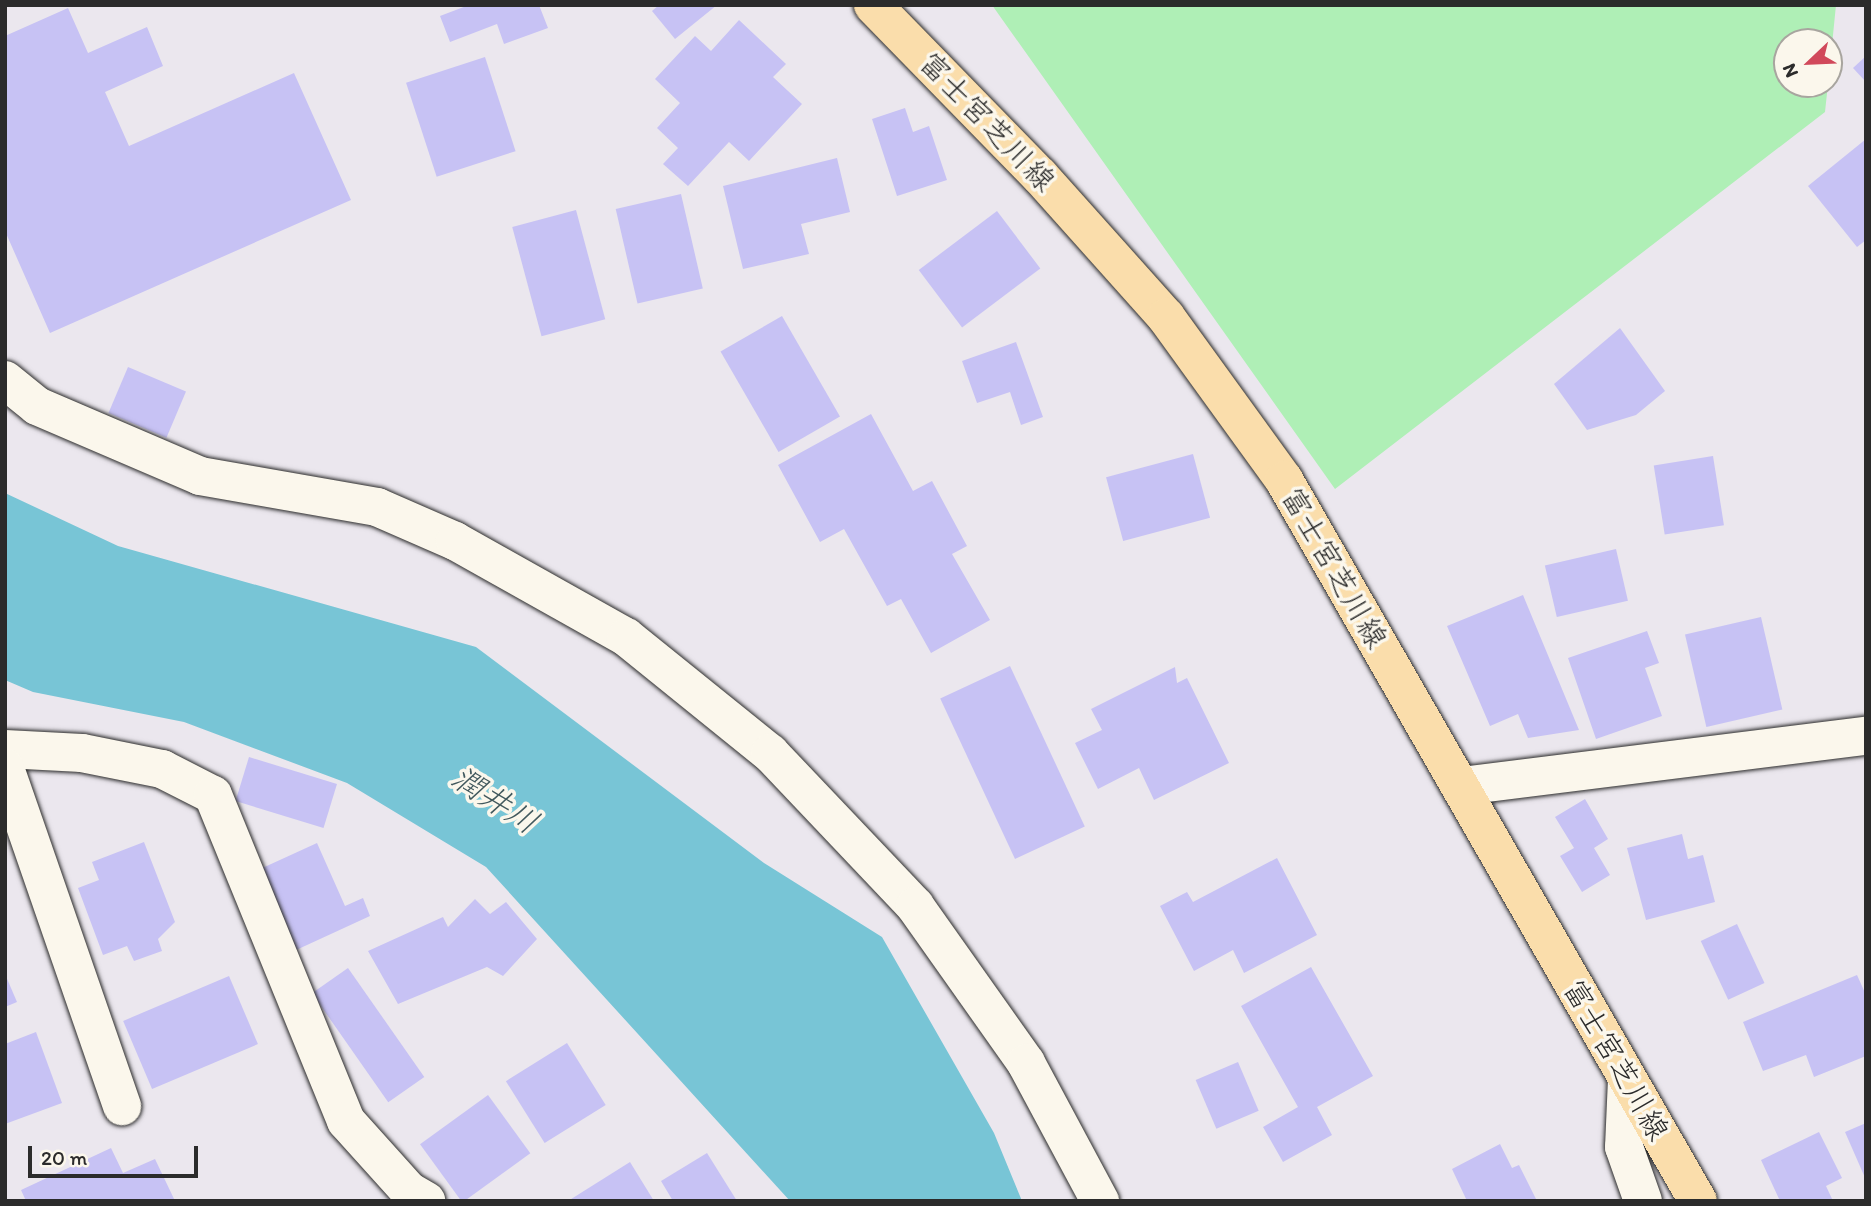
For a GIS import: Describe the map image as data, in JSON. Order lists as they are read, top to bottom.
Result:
{
  "streets": {
    "main road": ["富士宮芝川線"]
  },
  "water": ["潤井川"],
  "scale_bar": "20 m",
  "north": "bottom left"
}
